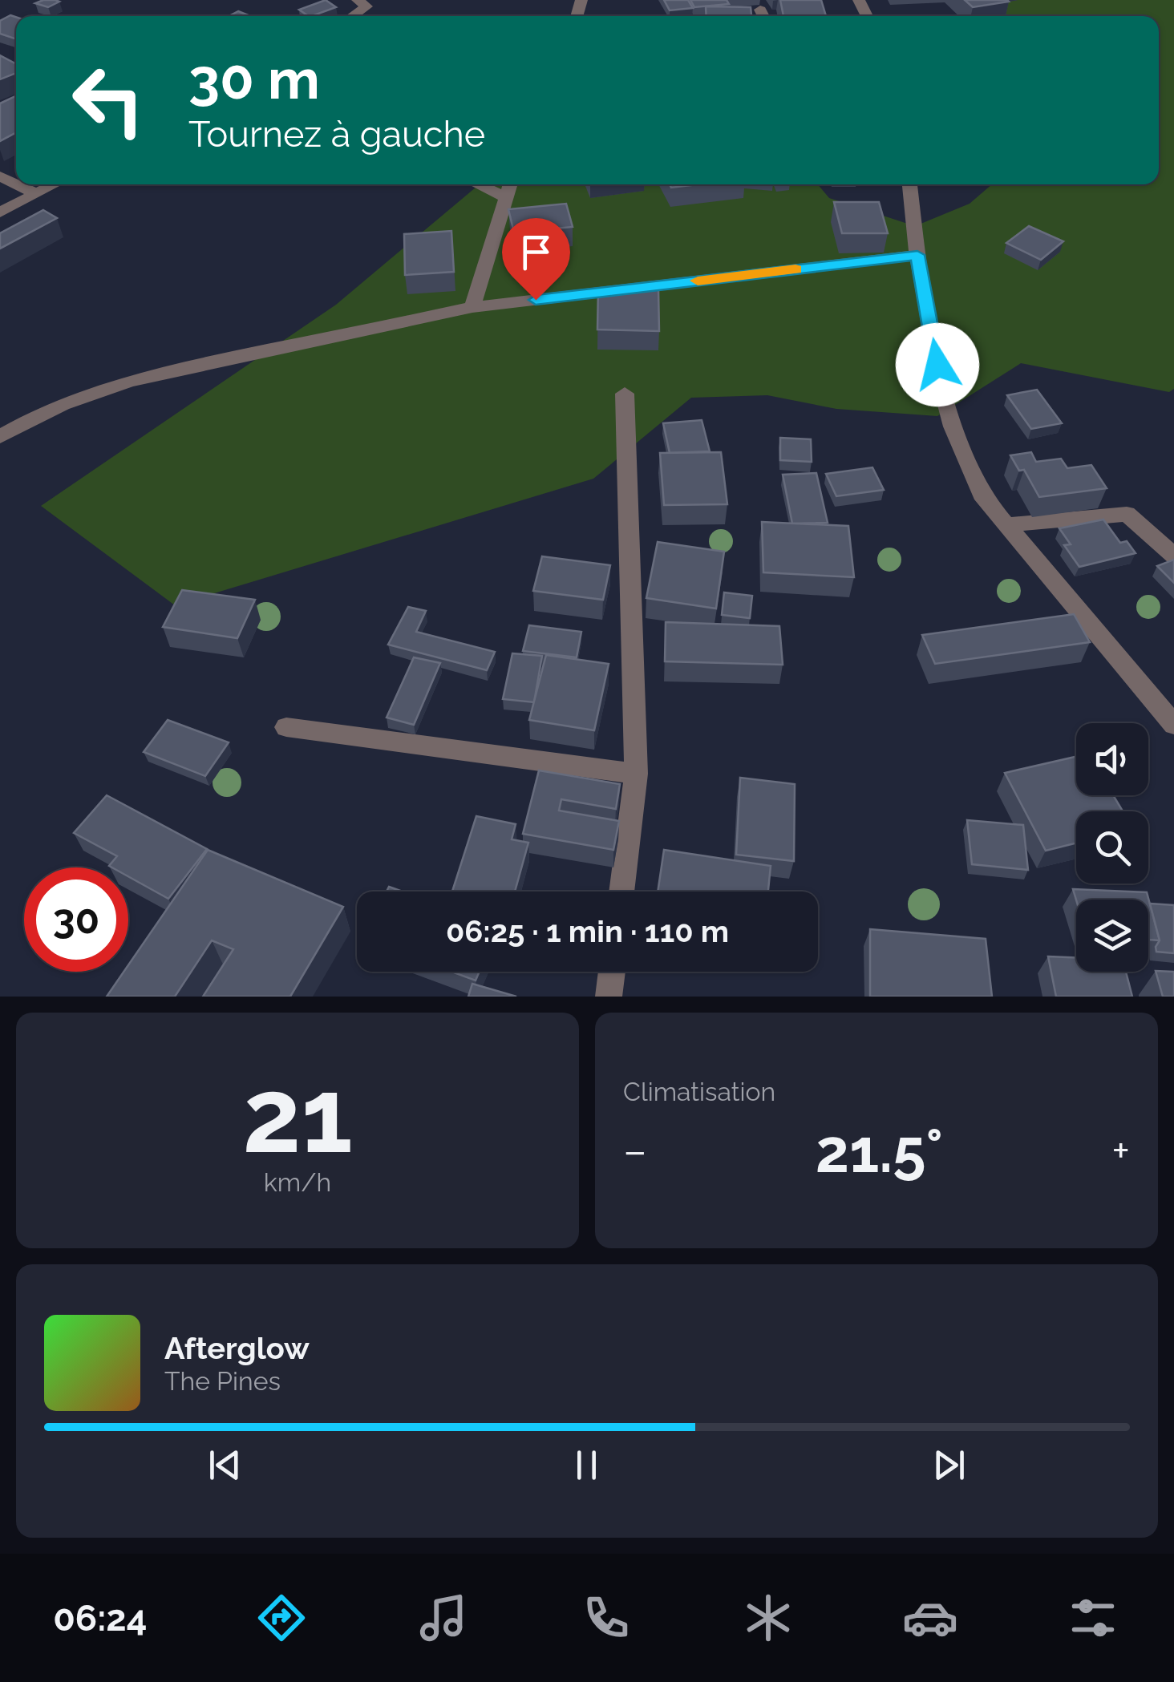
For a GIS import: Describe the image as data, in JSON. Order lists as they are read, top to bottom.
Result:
{
  "page": {
    "turn": ["30 m", "Tournez à gauche"],
    "limit": "30",
    "trip": "06:25 · 1 min · 110 m",
    "tile": [
      ["21", "km/h"],
      "Climatisation"
    ],
    "heat": ["−", "21.5°", "+"],
    "song": ["Afterglow", "The Pines"],
    "tabs": "06:24"
  }
}
